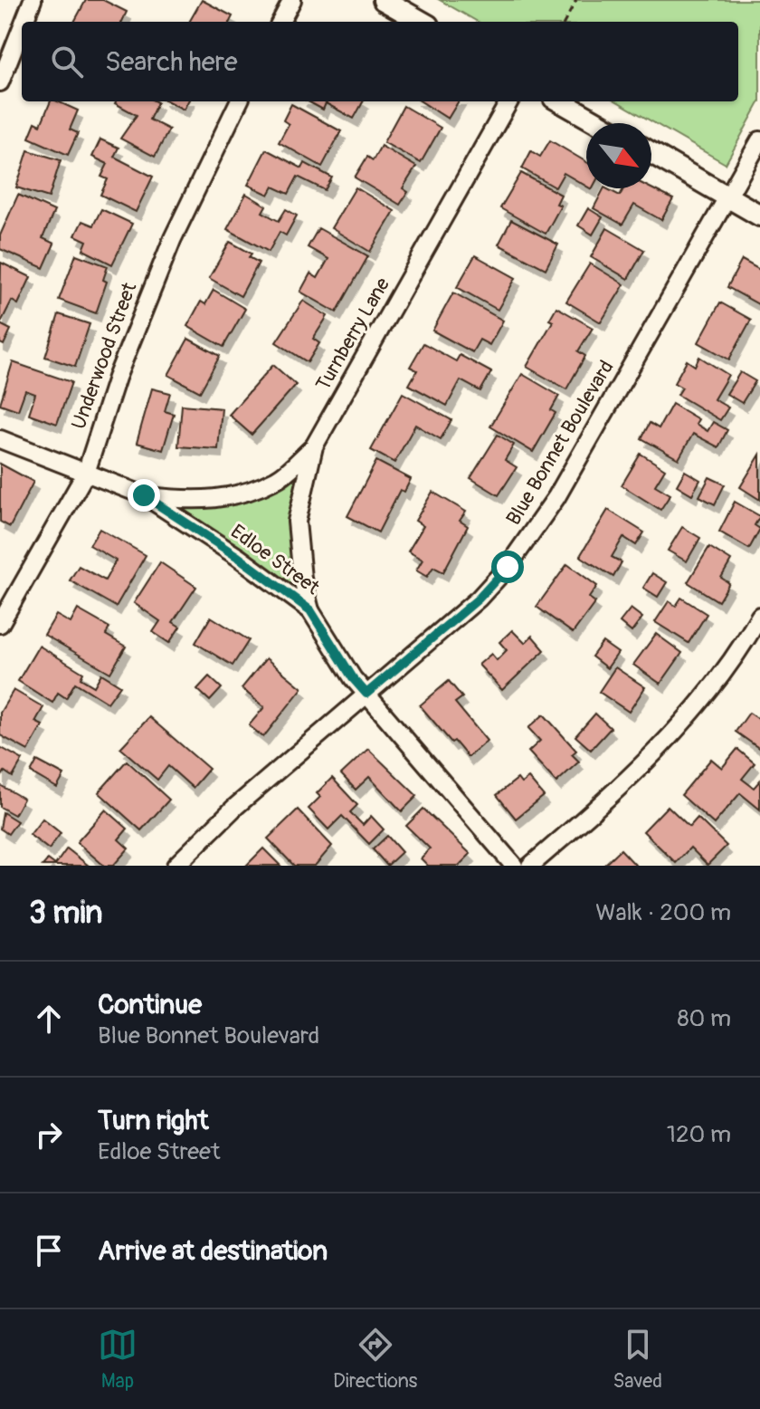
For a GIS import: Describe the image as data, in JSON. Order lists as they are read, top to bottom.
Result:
{
  "streets": {
    "street": [
      "Turnberry Lane",
      "Underwood Street",
      "Blue Bonnet Boulevard",
      "Edloe Street"
    ]
  },
  "crossings": [
    ["Turnberry Lane", "Edloe Street"],
    ["Underwood Street", "Edloe Street"],
    ["Blue Bonnet Boulevard", "Edloe Street"]
  ],
  "north": "bottom right",
  "page": {
    "search": "Search here",
    "heading": ["3 min", "Walk · 200 m"],
    "list": [
      ["Continue", "Blue Bonnet Boulevard", "80 m"],
      ["Turn right", "Edloe Street", "120 m"],
      "Arrive at destination"
    ],
    "nav": ["Map", "Directions", "Saved"]
  }
}
